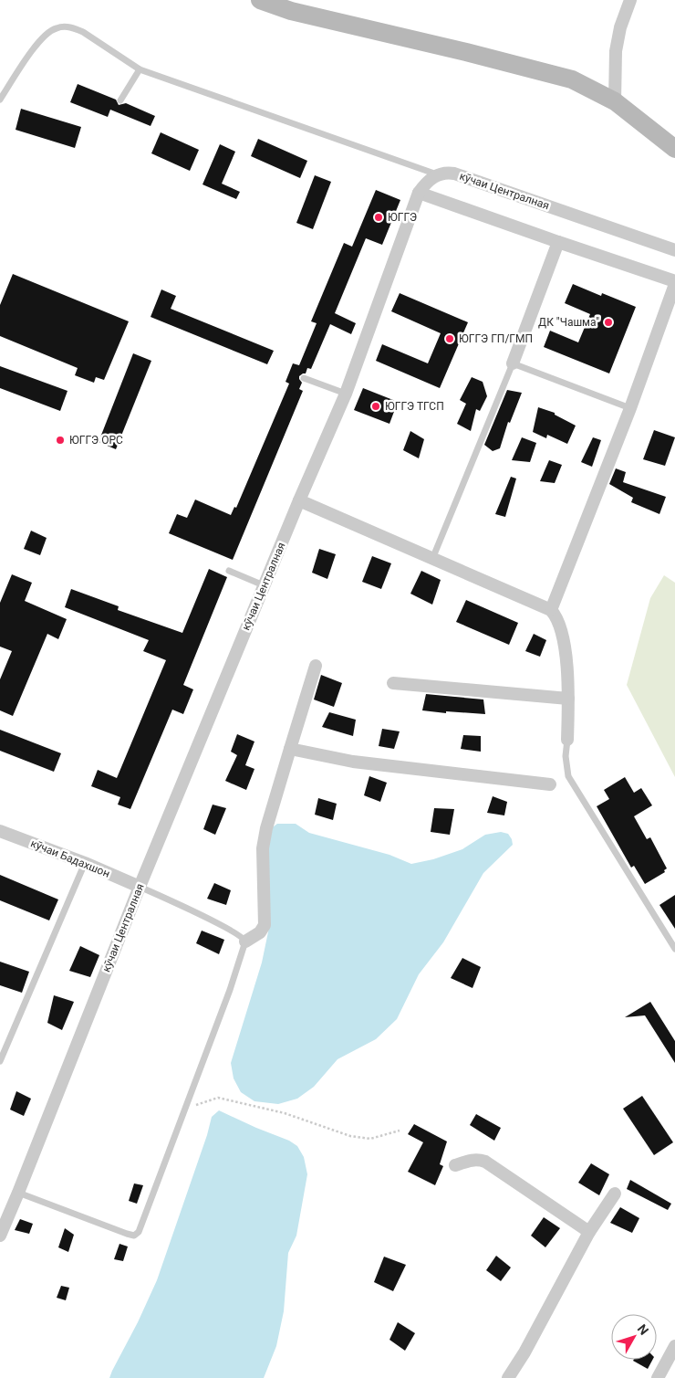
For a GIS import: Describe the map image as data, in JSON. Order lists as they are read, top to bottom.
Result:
{
  "streets": {
    "street": ["кӯчаи Централная", "кӯчаи Бадахшон"]
  },
  "crossings": [
    ["кӯчаи Централная", "кӯчаи Бадахшон"]
  ],
  "places": [
    "ЮГГЭ",
    "ДК \"Чашма\"",
    "ЮГГЭ ГП/ГМП",
    "ЮГГЭ ТГСП",
    "ЮГГЭ ОРС"
  ],
  "north": "top right"
}
